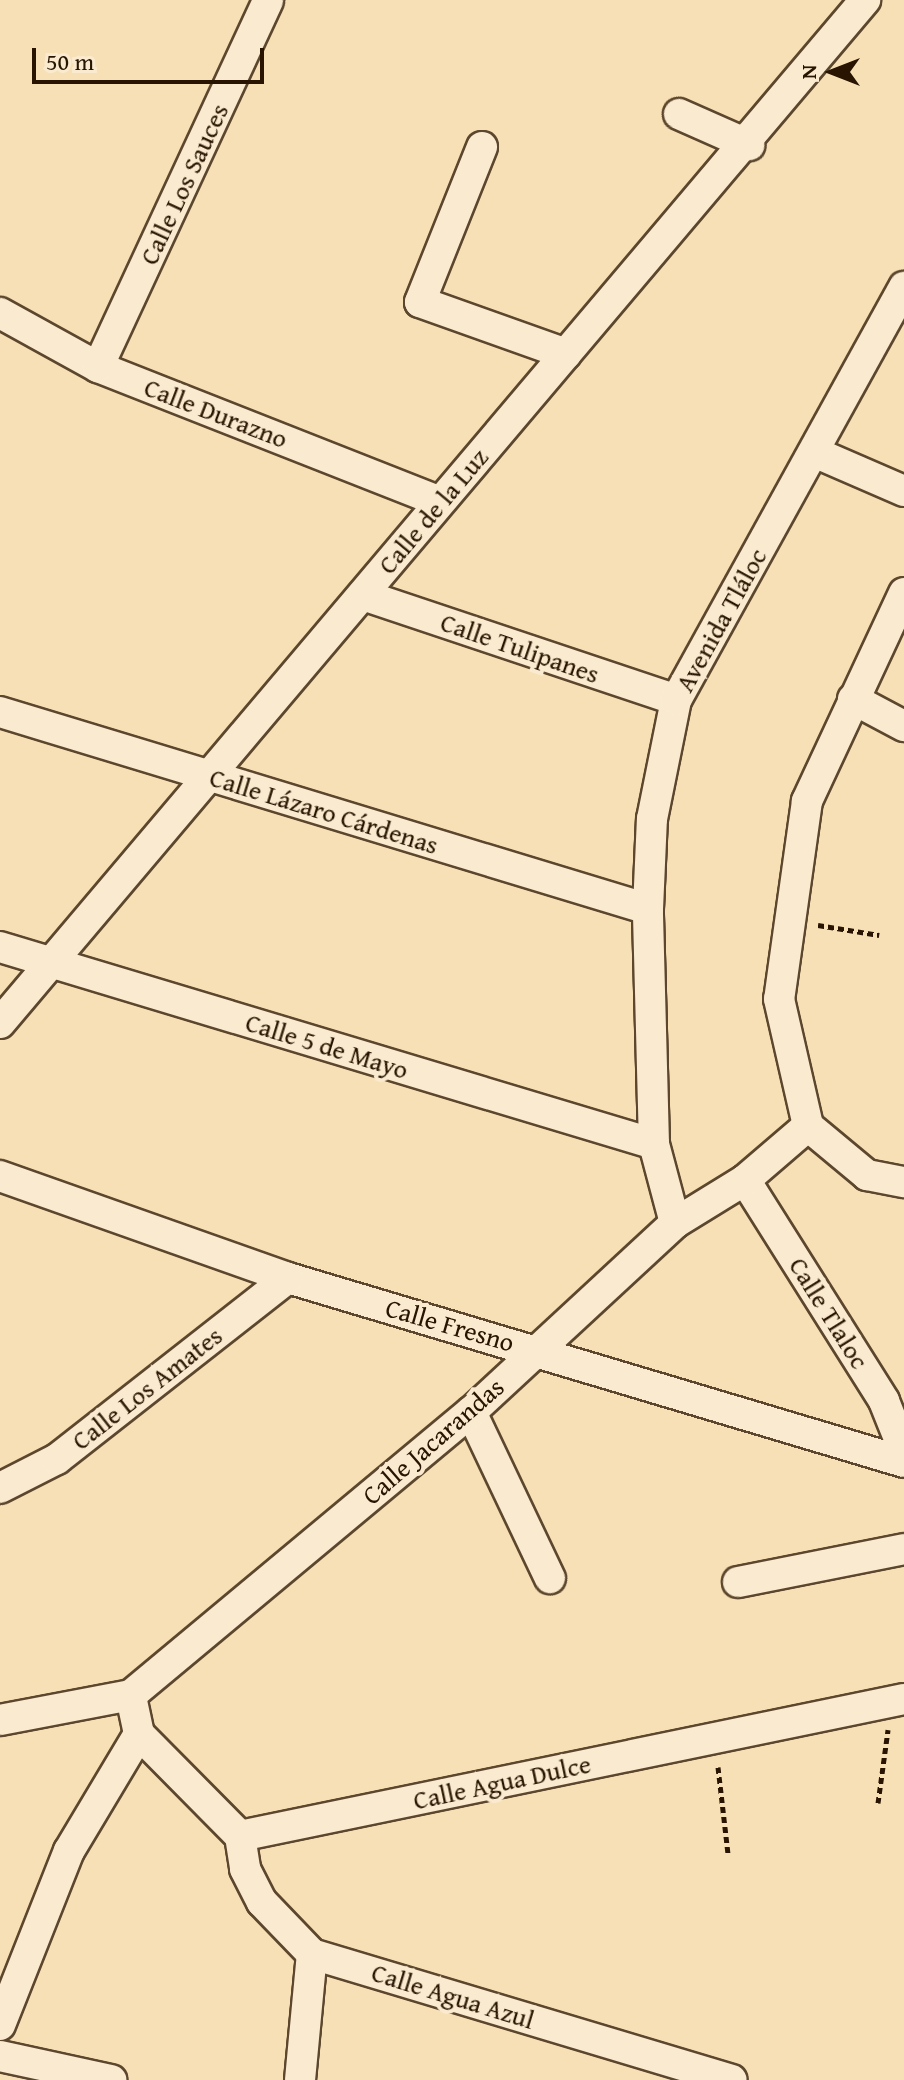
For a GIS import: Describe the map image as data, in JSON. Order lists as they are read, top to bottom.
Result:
{
  "streets": {
    "street": [
      "Calle Los Sauces",
      "Calle Durazno",
      "Calle de la Luz",
      "Avenida Tláloc",
      "Calle Tulipanes",
      "Calle Lázaro Cárdenas",
      "Calle 5 de Mayo",
      "Calle Tlaloc",
      "Calle Fresno",
      "Calle Los Amates",
      "Calle Jacarandas",
      "Calle Agua Dulce",
      "Calle Agua Azul"
    ]
  },
  "crossings": [
    ["Calle Los Sauces", "Calle Durazno"],
    ["Calle Durazno", "Calle de la Luz"],
    ["Calle de la Luz", "Calle Tulipanes"],
    ["Calle de la Luz", "Calle Lázaro Cárdenas"],
    ["Calle de la Luz", "Calle 5 de Mayo"],
    ["Avenida Tláloc", "Calle Tulipanes"],
    ["Avenida Tláloc", "Calle Lázaro Cárdenas"],
    ["Avenida Tláloc", "Calle 5 de Mayo"],
    ["Avenida Tláloc", "Calle Jacarandas"],
    ["Calle Tlaloc", "Calle Jacarandas"],
    ["Calle Fresno", "Calle Los Amates"],
    ["Calle Fresno", "Calle Jacarandas"],
    ["Calle Agua Dulce", "Calle Agua Azul"]
  ],
  "scale_bar": "50 m",
  "north": "left"
}
